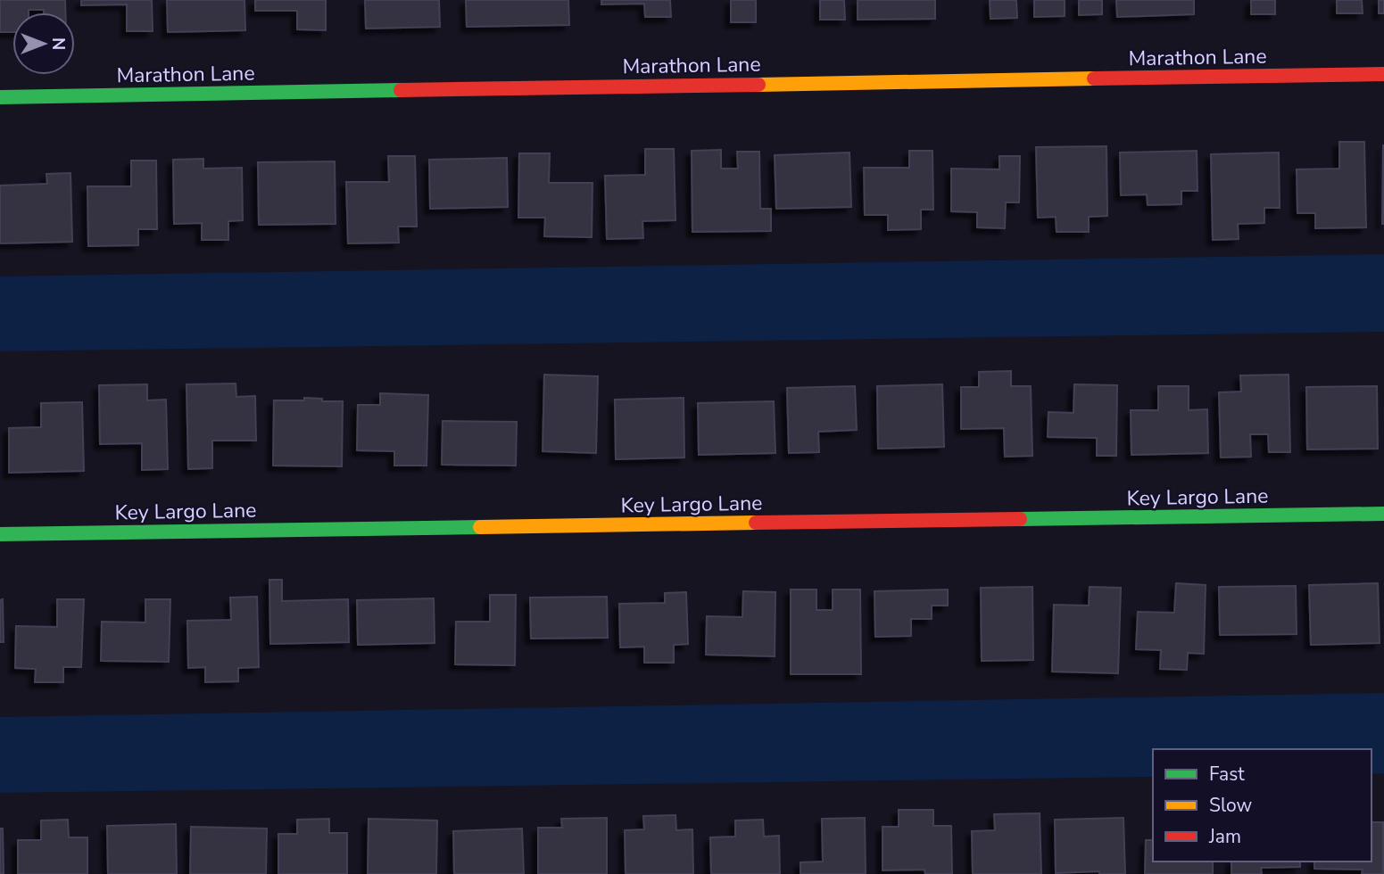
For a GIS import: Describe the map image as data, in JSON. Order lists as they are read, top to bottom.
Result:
{
  "streets": {
    "street": ["Marathon Lane", "Key Largo Lane"]
  },
  "legend": ["Fast", "Slow", "Jam"],
  "north": "right"
}
